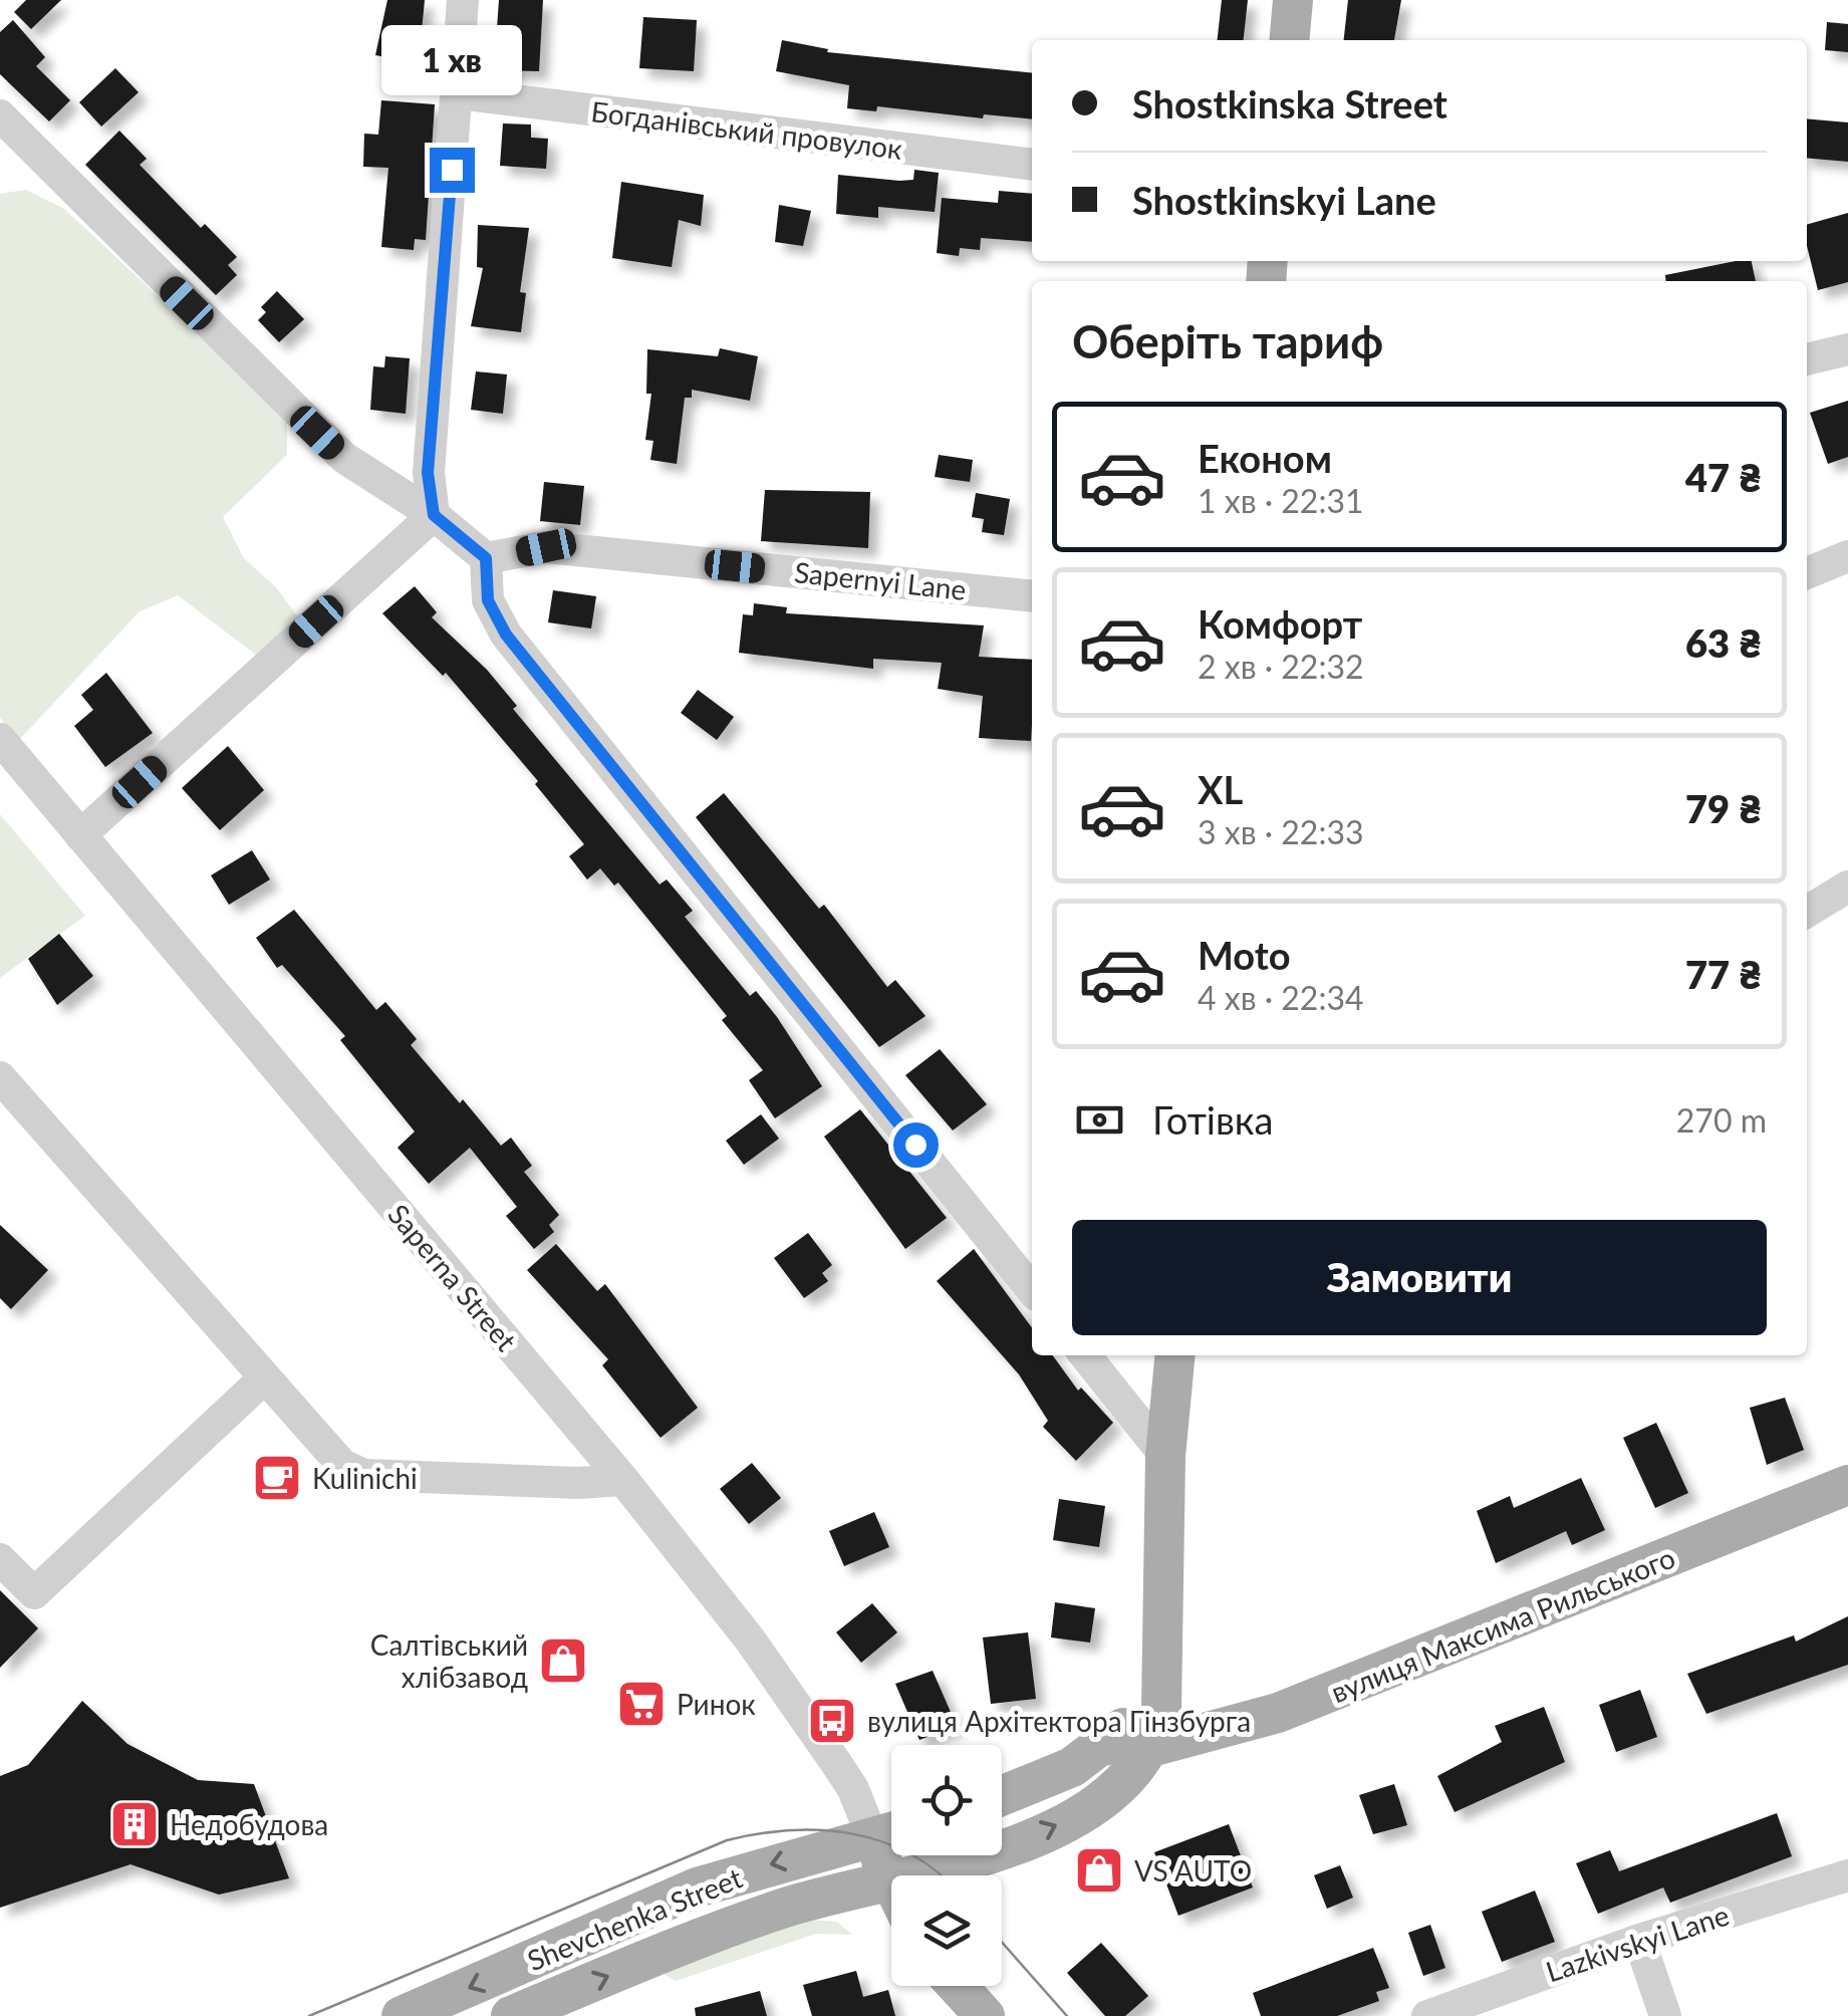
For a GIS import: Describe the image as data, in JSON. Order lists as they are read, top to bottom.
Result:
{
  "streets": {
    "main road": ["вулиця Максима Рильського", "Shevchenka Street"],
    "street": [
      "Богданівський провулок",
      "Sapernyi Lane",
      "Saperna Street",
      "Lazkivskyi Lane"
    ]
  },
  "crossings": [
    ["Saperna Street", "Shevchenka Street"]
  ],
  "places": {
    "cafe": ["Kulinichi"],
    "shop": ["Салтівський хлібзавод", "VS AUTO"],
    "supermarket": ["Ринок"],
    "bus stop": ["вулиця Архітектора Гінзбурга"],
    "building": ["Недобудова"]
  },
  "page": {
    "bubble": "1 хв",
    "banner": ["Shostkinska Street", "Shostkinskyi Lane"],
    "heading": "Оберіть тариф",
    "list": [
      {
        "name": "Економ",
        "note": "1 хв · 22:31",
        "value": "47 ₴"
      },
      {
        "name": "Комфорт",
        "note": "2 хв · 22:32",
        "value": "63 ₴"
      },
      {
        "name": "XL",
        "note": "3 хв · 22:33",
        "value": "79 ₴"
      },
      {
        "name": "Moto",
        "note": "4 хв · 22:34",
        "value": "77 ₴"
      }
    ],
    "pay": ["Готівка", "270 m"],
    "buttons": "Замовити"
  }
}
